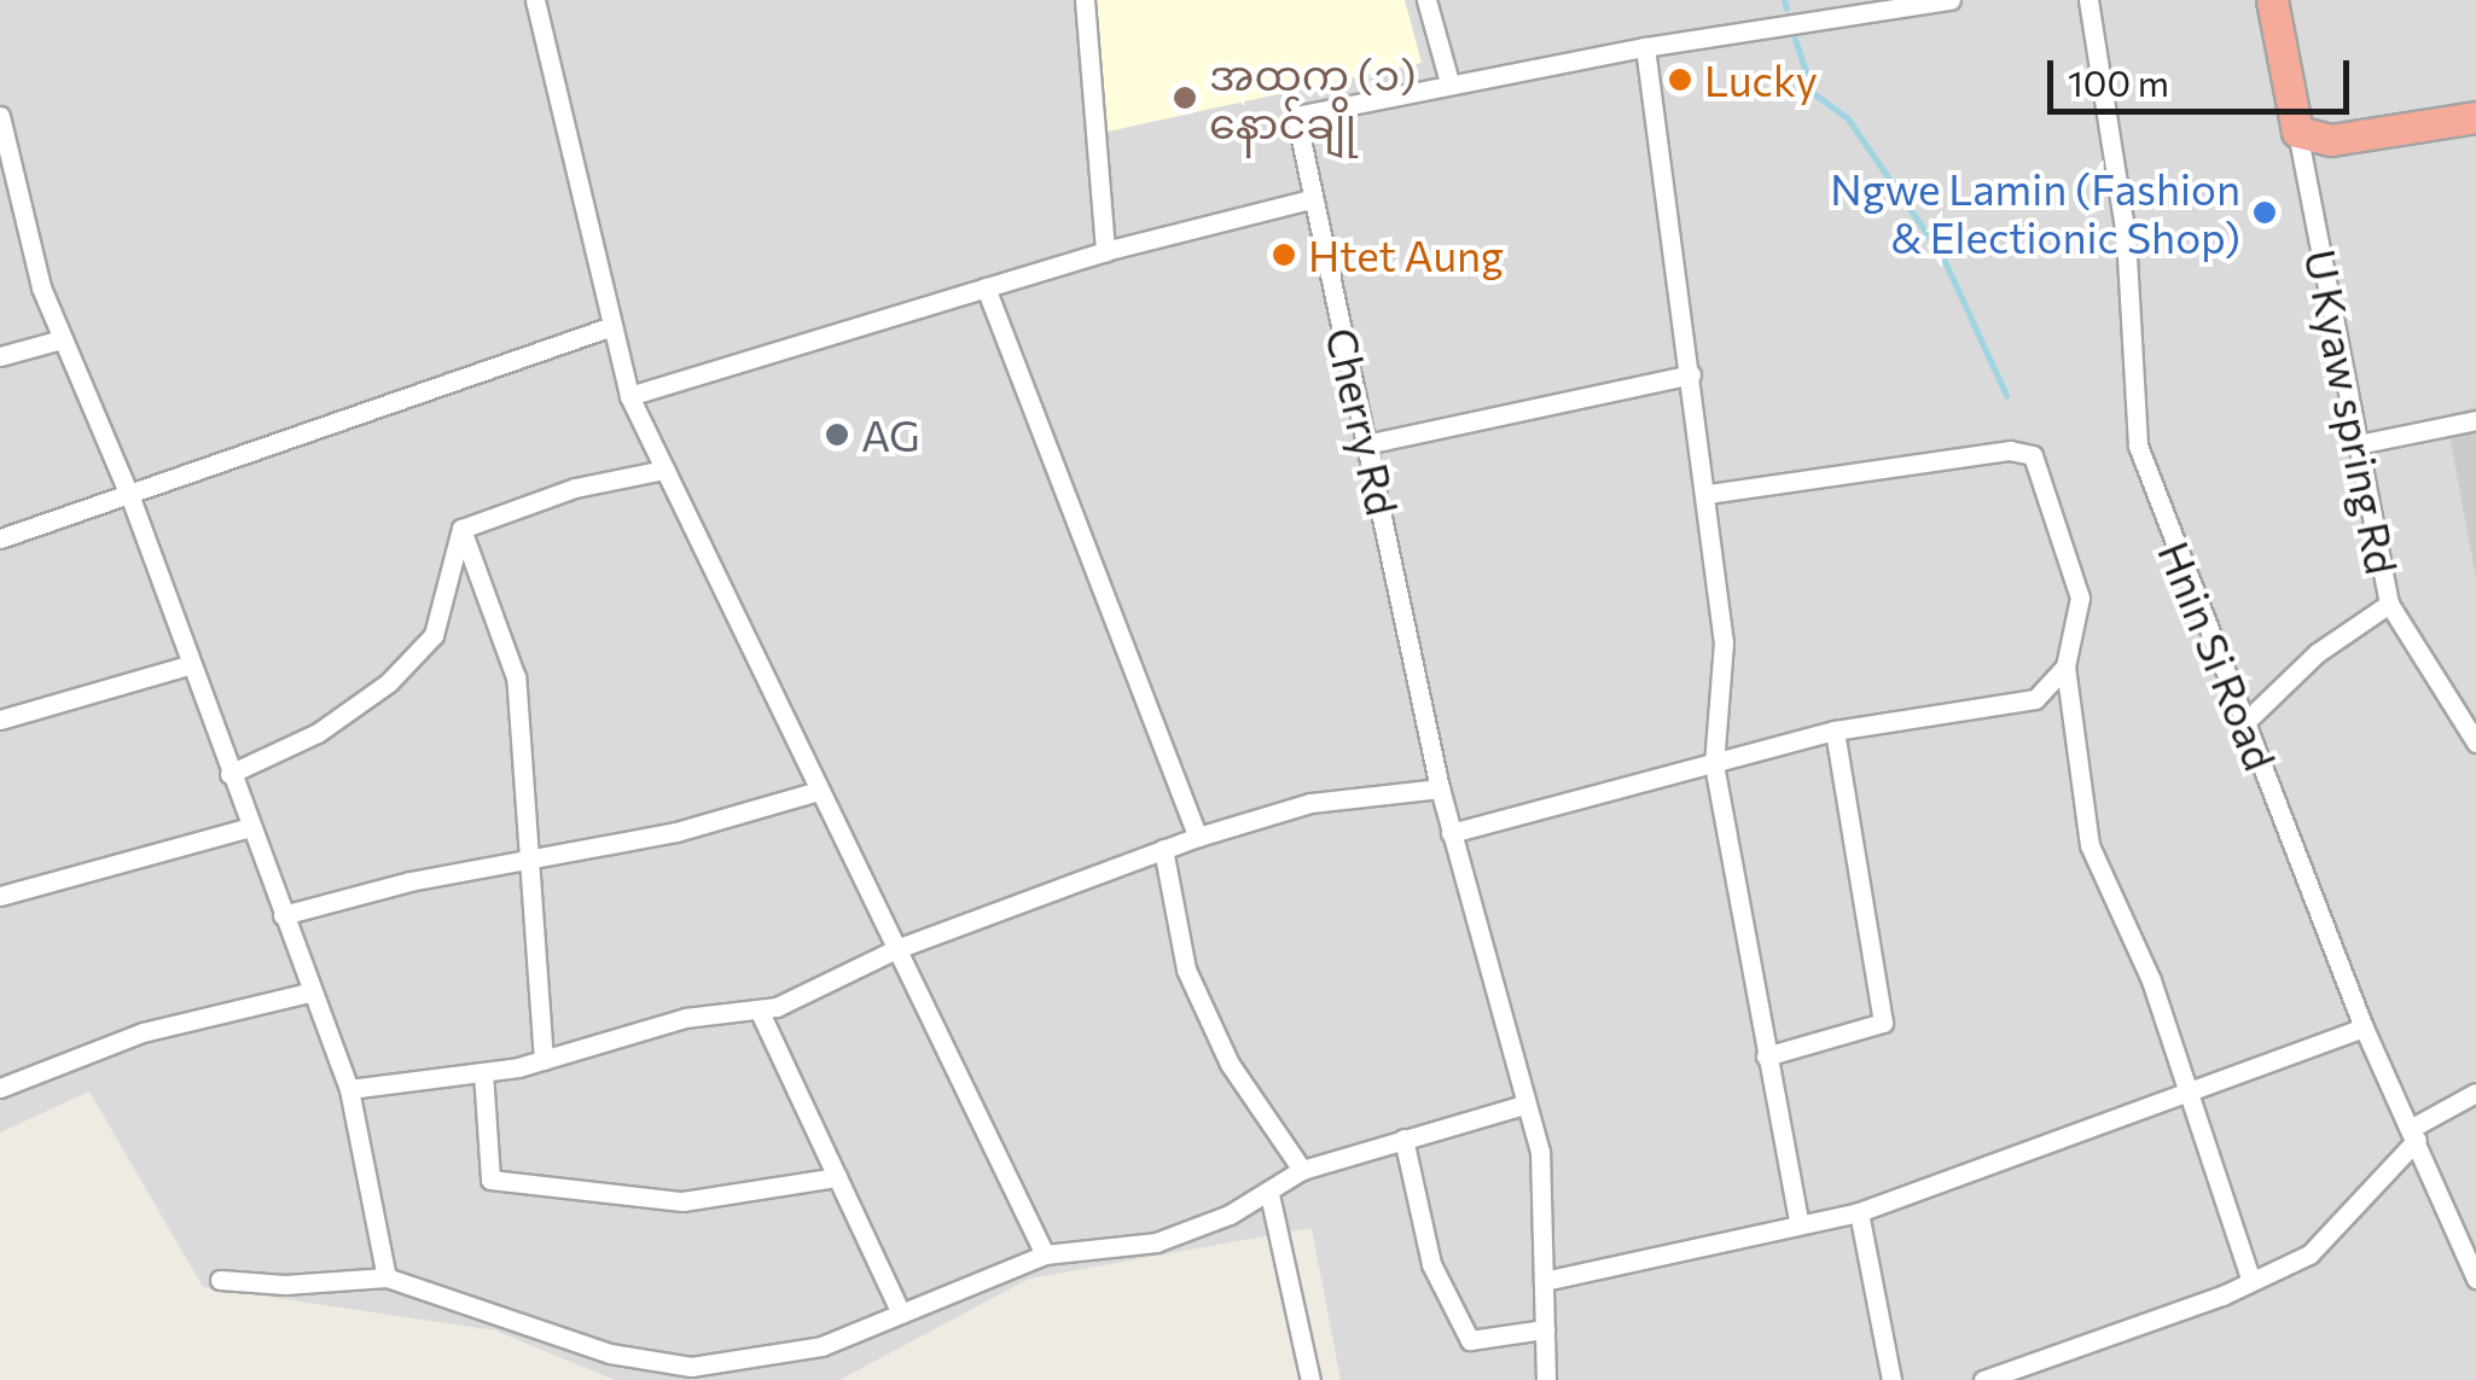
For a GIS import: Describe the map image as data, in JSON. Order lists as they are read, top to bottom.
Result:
{
  "streets": {
    "street": ["U Kyaw spring Rd", "Cherry Rd", "Hnin Si Road"]
  },
  "places": [
    "Lucky",
    "အထက (၁) နောင်ချို",
    "Ngwe Lamin (Fashion & Electionic Shop)",
    "Htet Aung",
    "AG"
  ],
  "scale_bar": "100 m"
}
